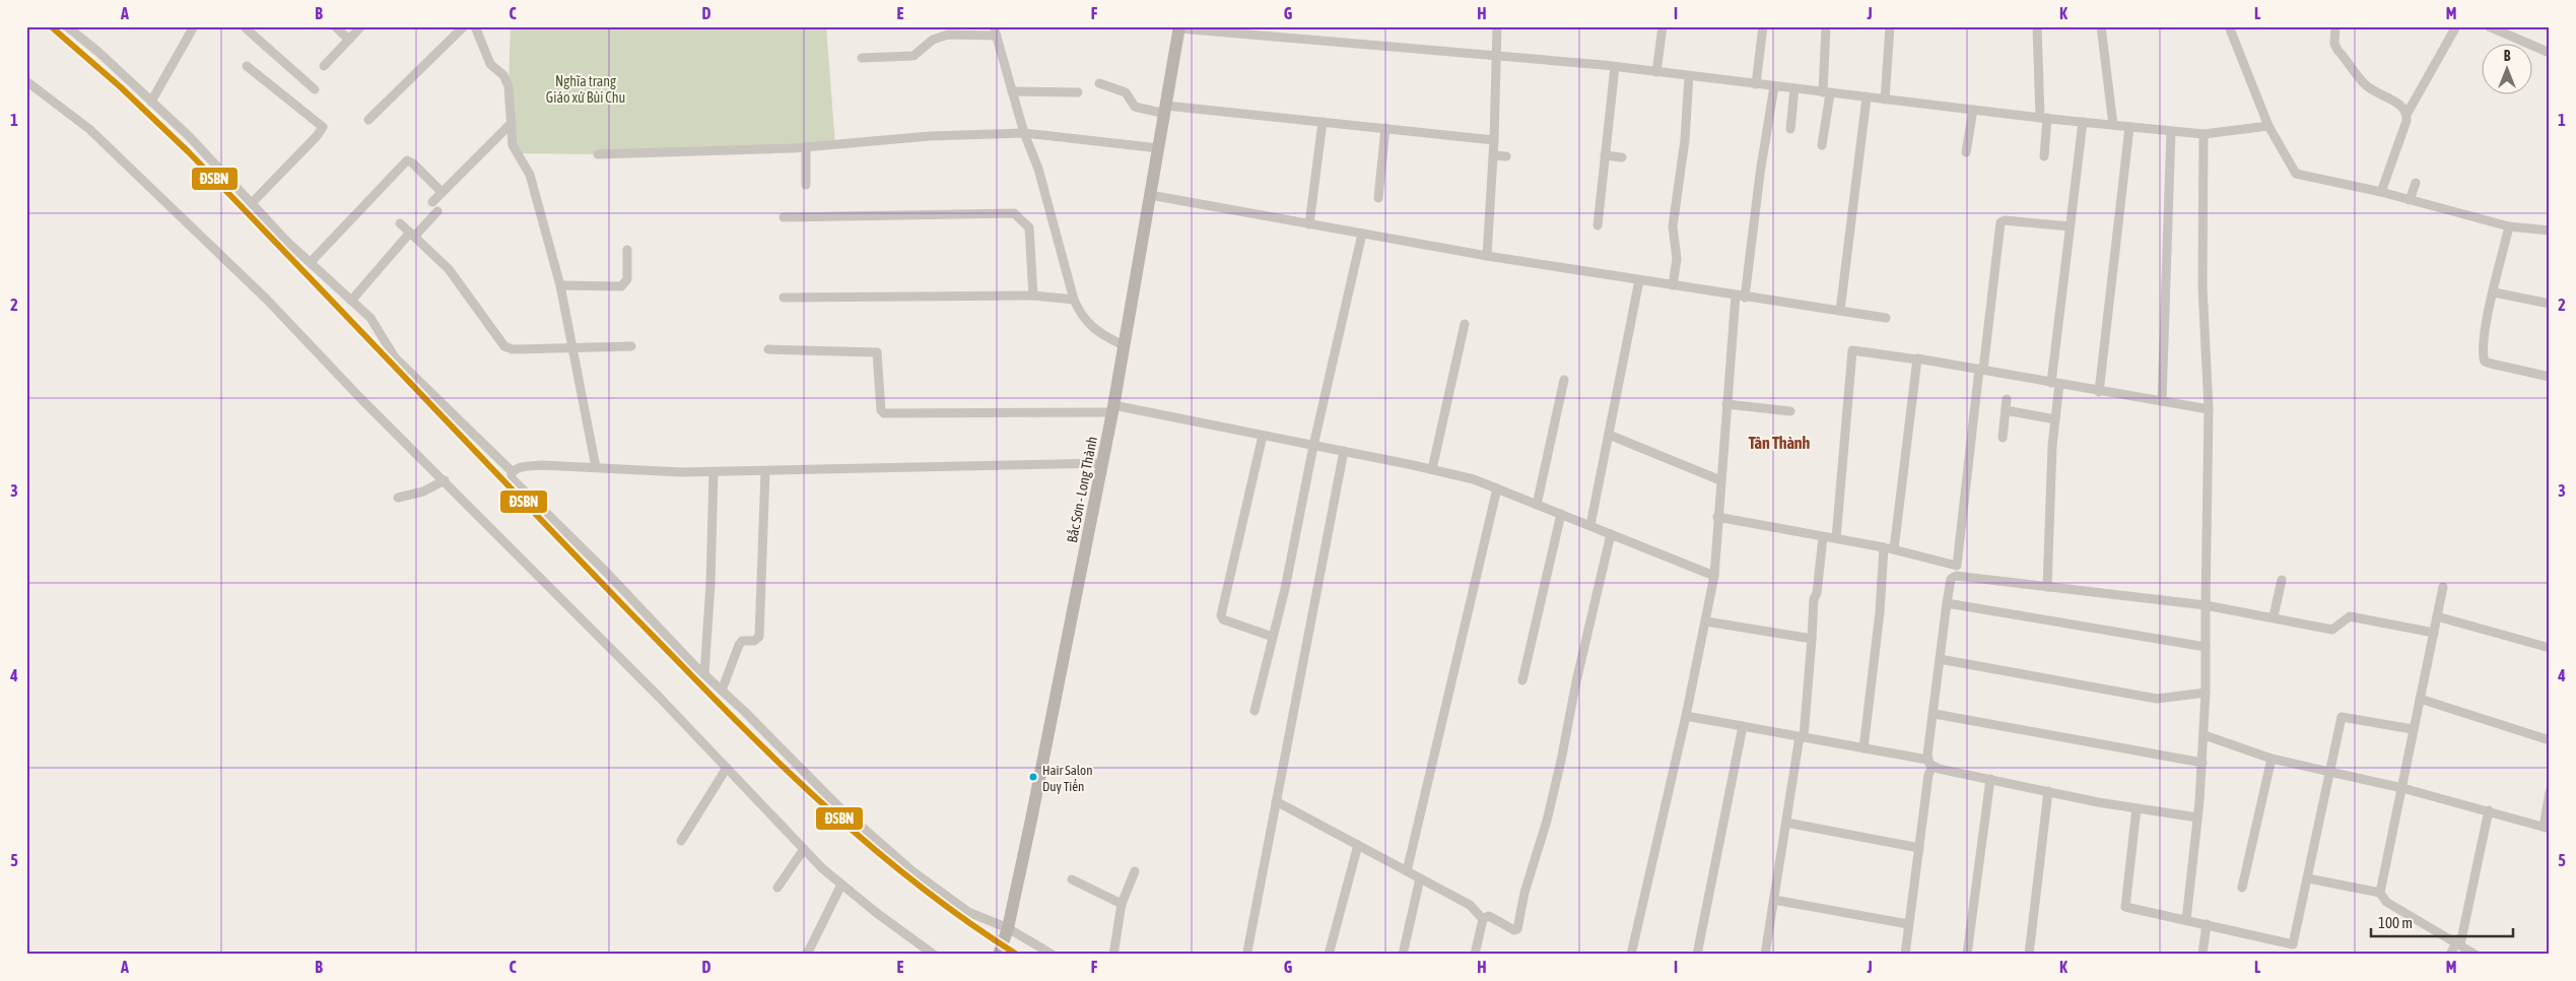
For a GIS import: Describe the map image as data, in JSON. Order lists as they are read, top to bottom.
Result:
{
  "streets": {
    "main road": ["Bắc Sơn - Long Thành"]
  },
  "districts": ["Tân Thành"],
  "parks": ["Nghĩa trang Giáo xứ Bùi Chu"],
  "places": ["Hair Salon Duy Tiến"],
  "lines": ["transit line ĐSBN"],
  "scale_bar": "100 m",
  "north": "top",
  "grid": {
    "columns": [
      "A",
      "B",
      "C",
      "D",
      "E",
      "F",
      "G",
      "H",
      "I",
      "J",
      "K",
      "L",
      "M"
    ],
    "rows": [
      "1",
      "2",
      "3",
      "4",
      "5"
    ]
  }
}
